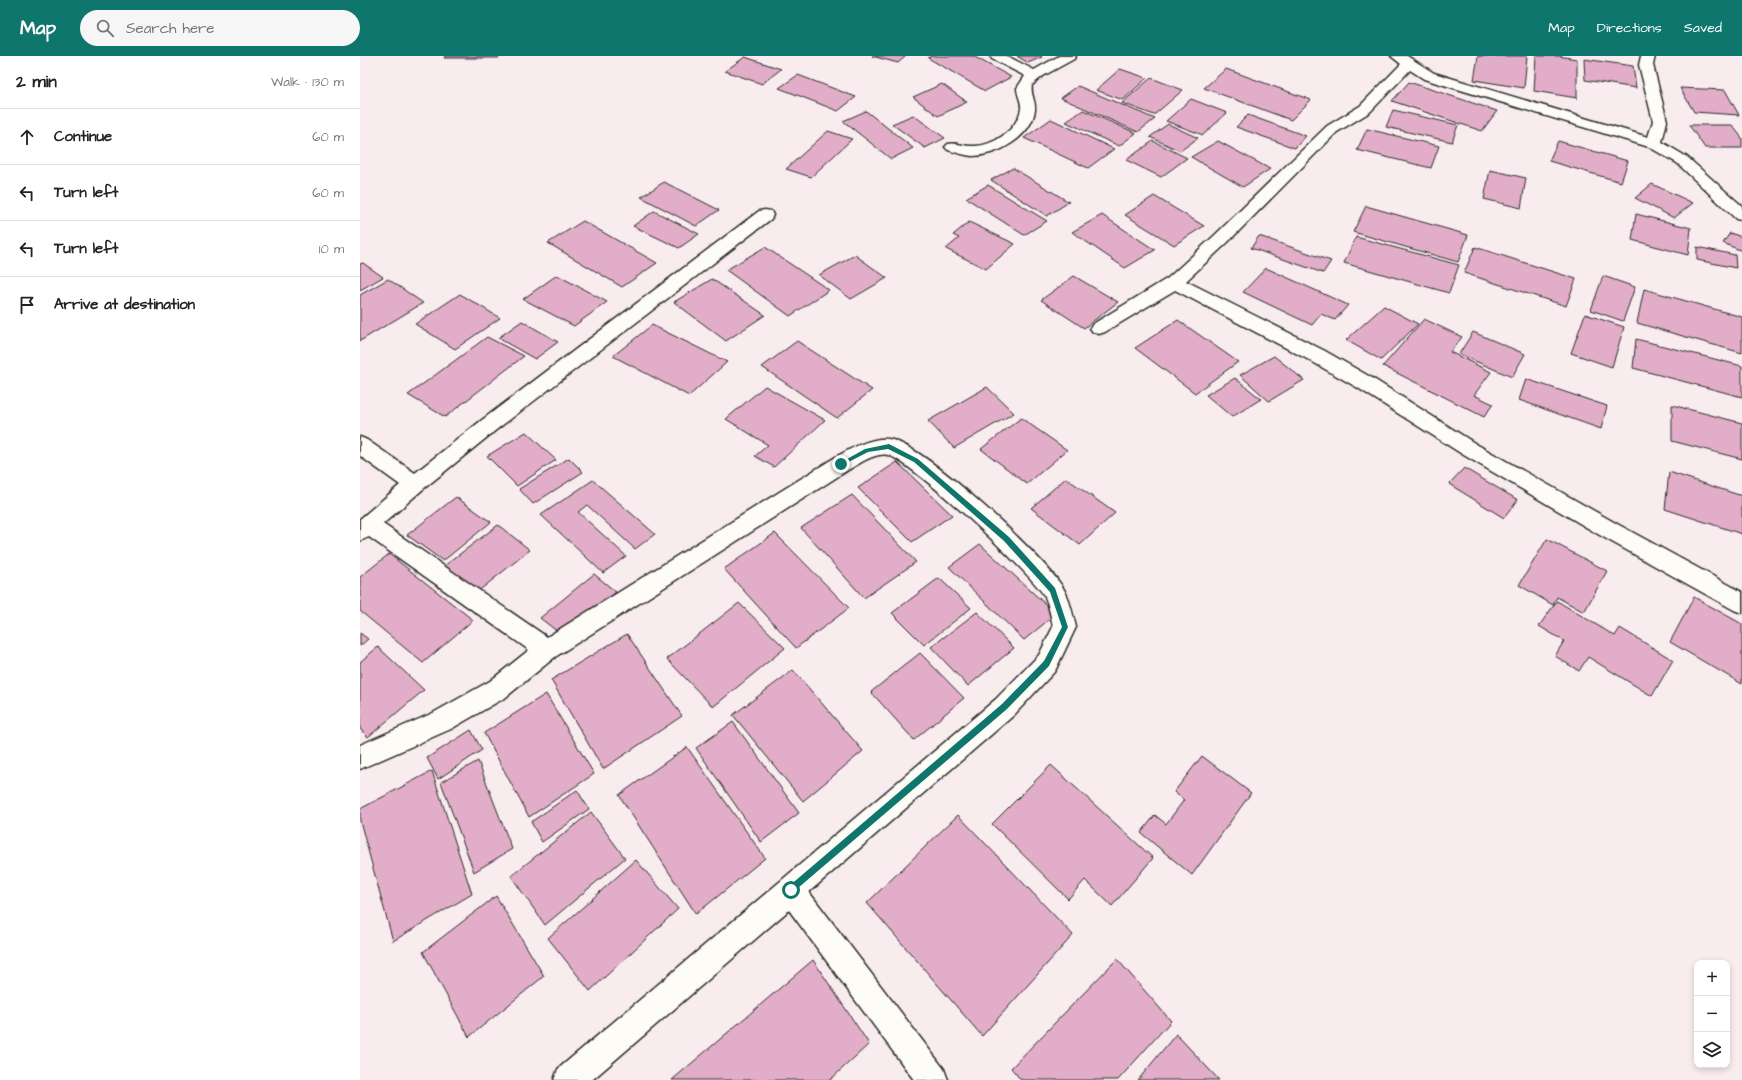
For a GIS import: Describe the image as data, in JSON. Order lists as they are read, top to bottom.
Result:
{
  "page": {
    "header": "Map",
    "search": "Search here",
    "nav": ["Map", "Directions", "Saved"],
    "heading": ["2 min", "Walk · 130 m"],
    "list": [
      ["Continue", "60 m"],
      ["Turn left", "60 m"],
      ["Turn left", "10 m"],
      "Arrive at destination"
    ],
    "map_buttons": ["+", "−"]
  }
}
